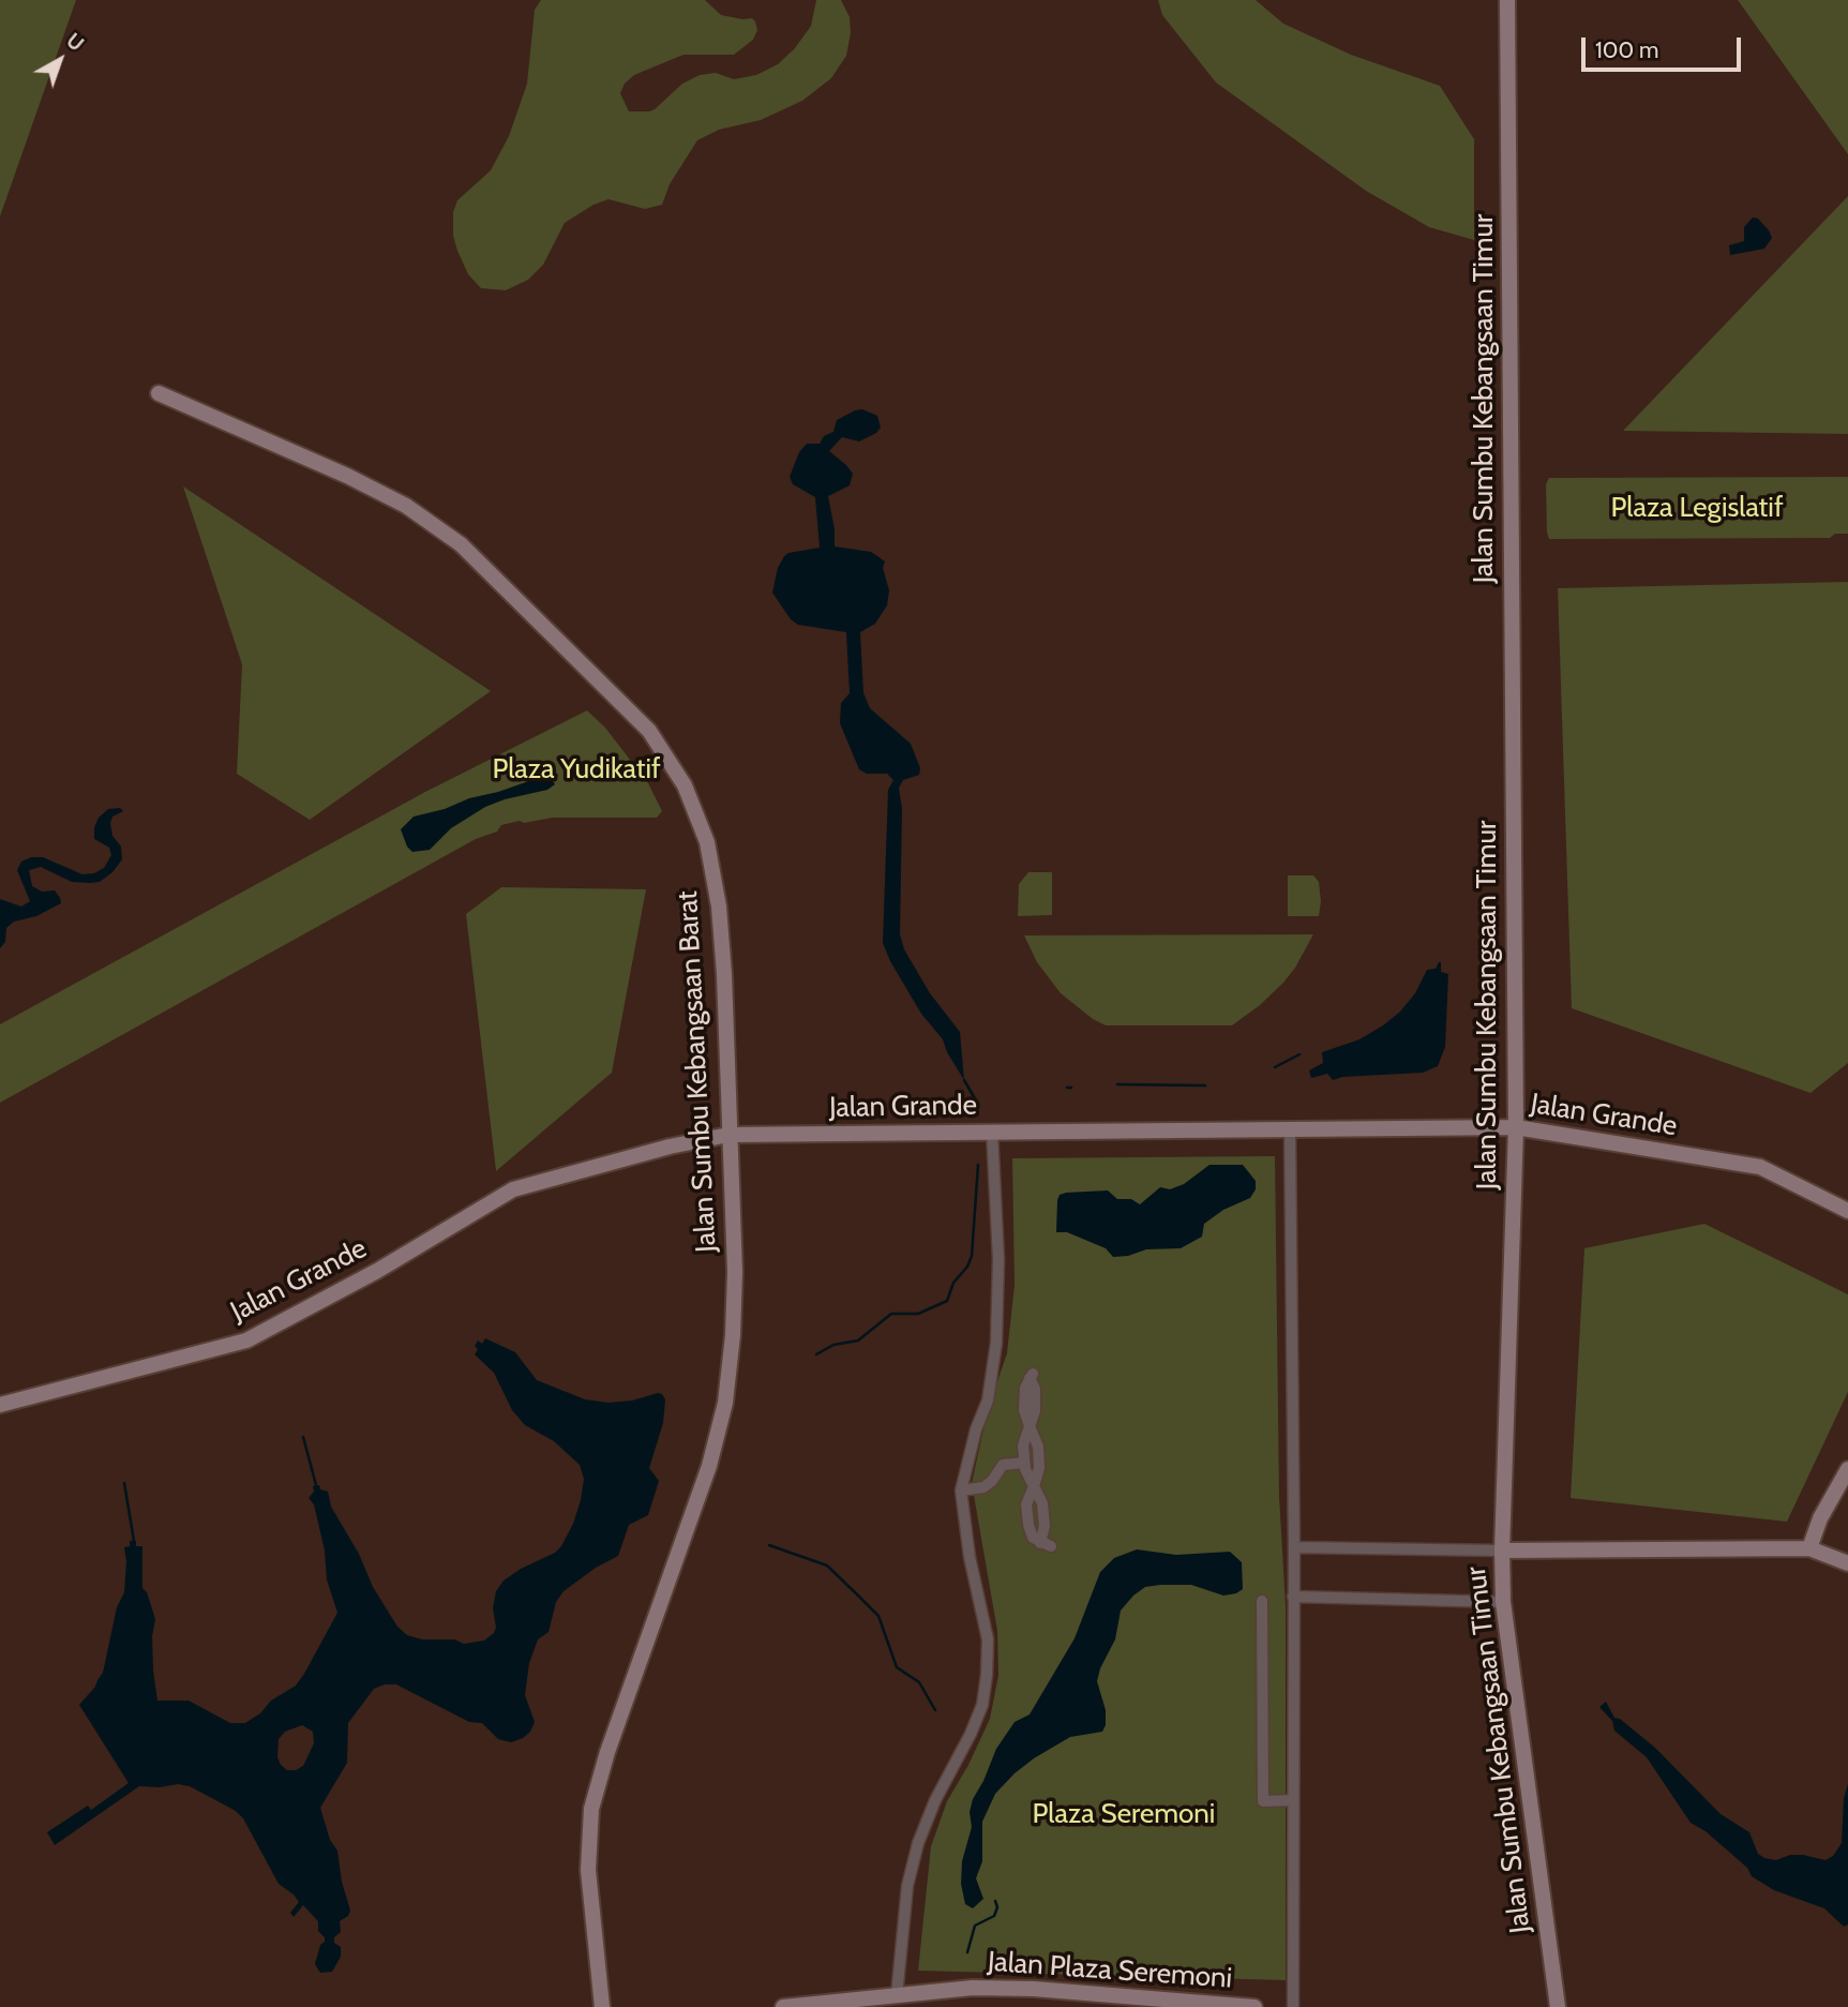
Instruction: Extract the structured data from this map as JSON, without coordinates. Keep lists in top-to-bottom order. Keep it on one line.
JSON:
{"streets":{"street":["Jalan Sumbu Kebangsaan Timur","Jalan Sumbu Kebangsaan Barat","Jalan Grande","Jalan Plaza Seremoni"]},"crossings":[["Jalan Sumbu Kebangsaan Timur","Jalan Grande"],["Jalan Sumbu Kebangsaan Barat","Jalan Grande"]],"parks":["Plaza Legislatif","Plaza Yudikatif","Plaza Seremoni"],"scale_bar":"100 m","north":"top right"}
